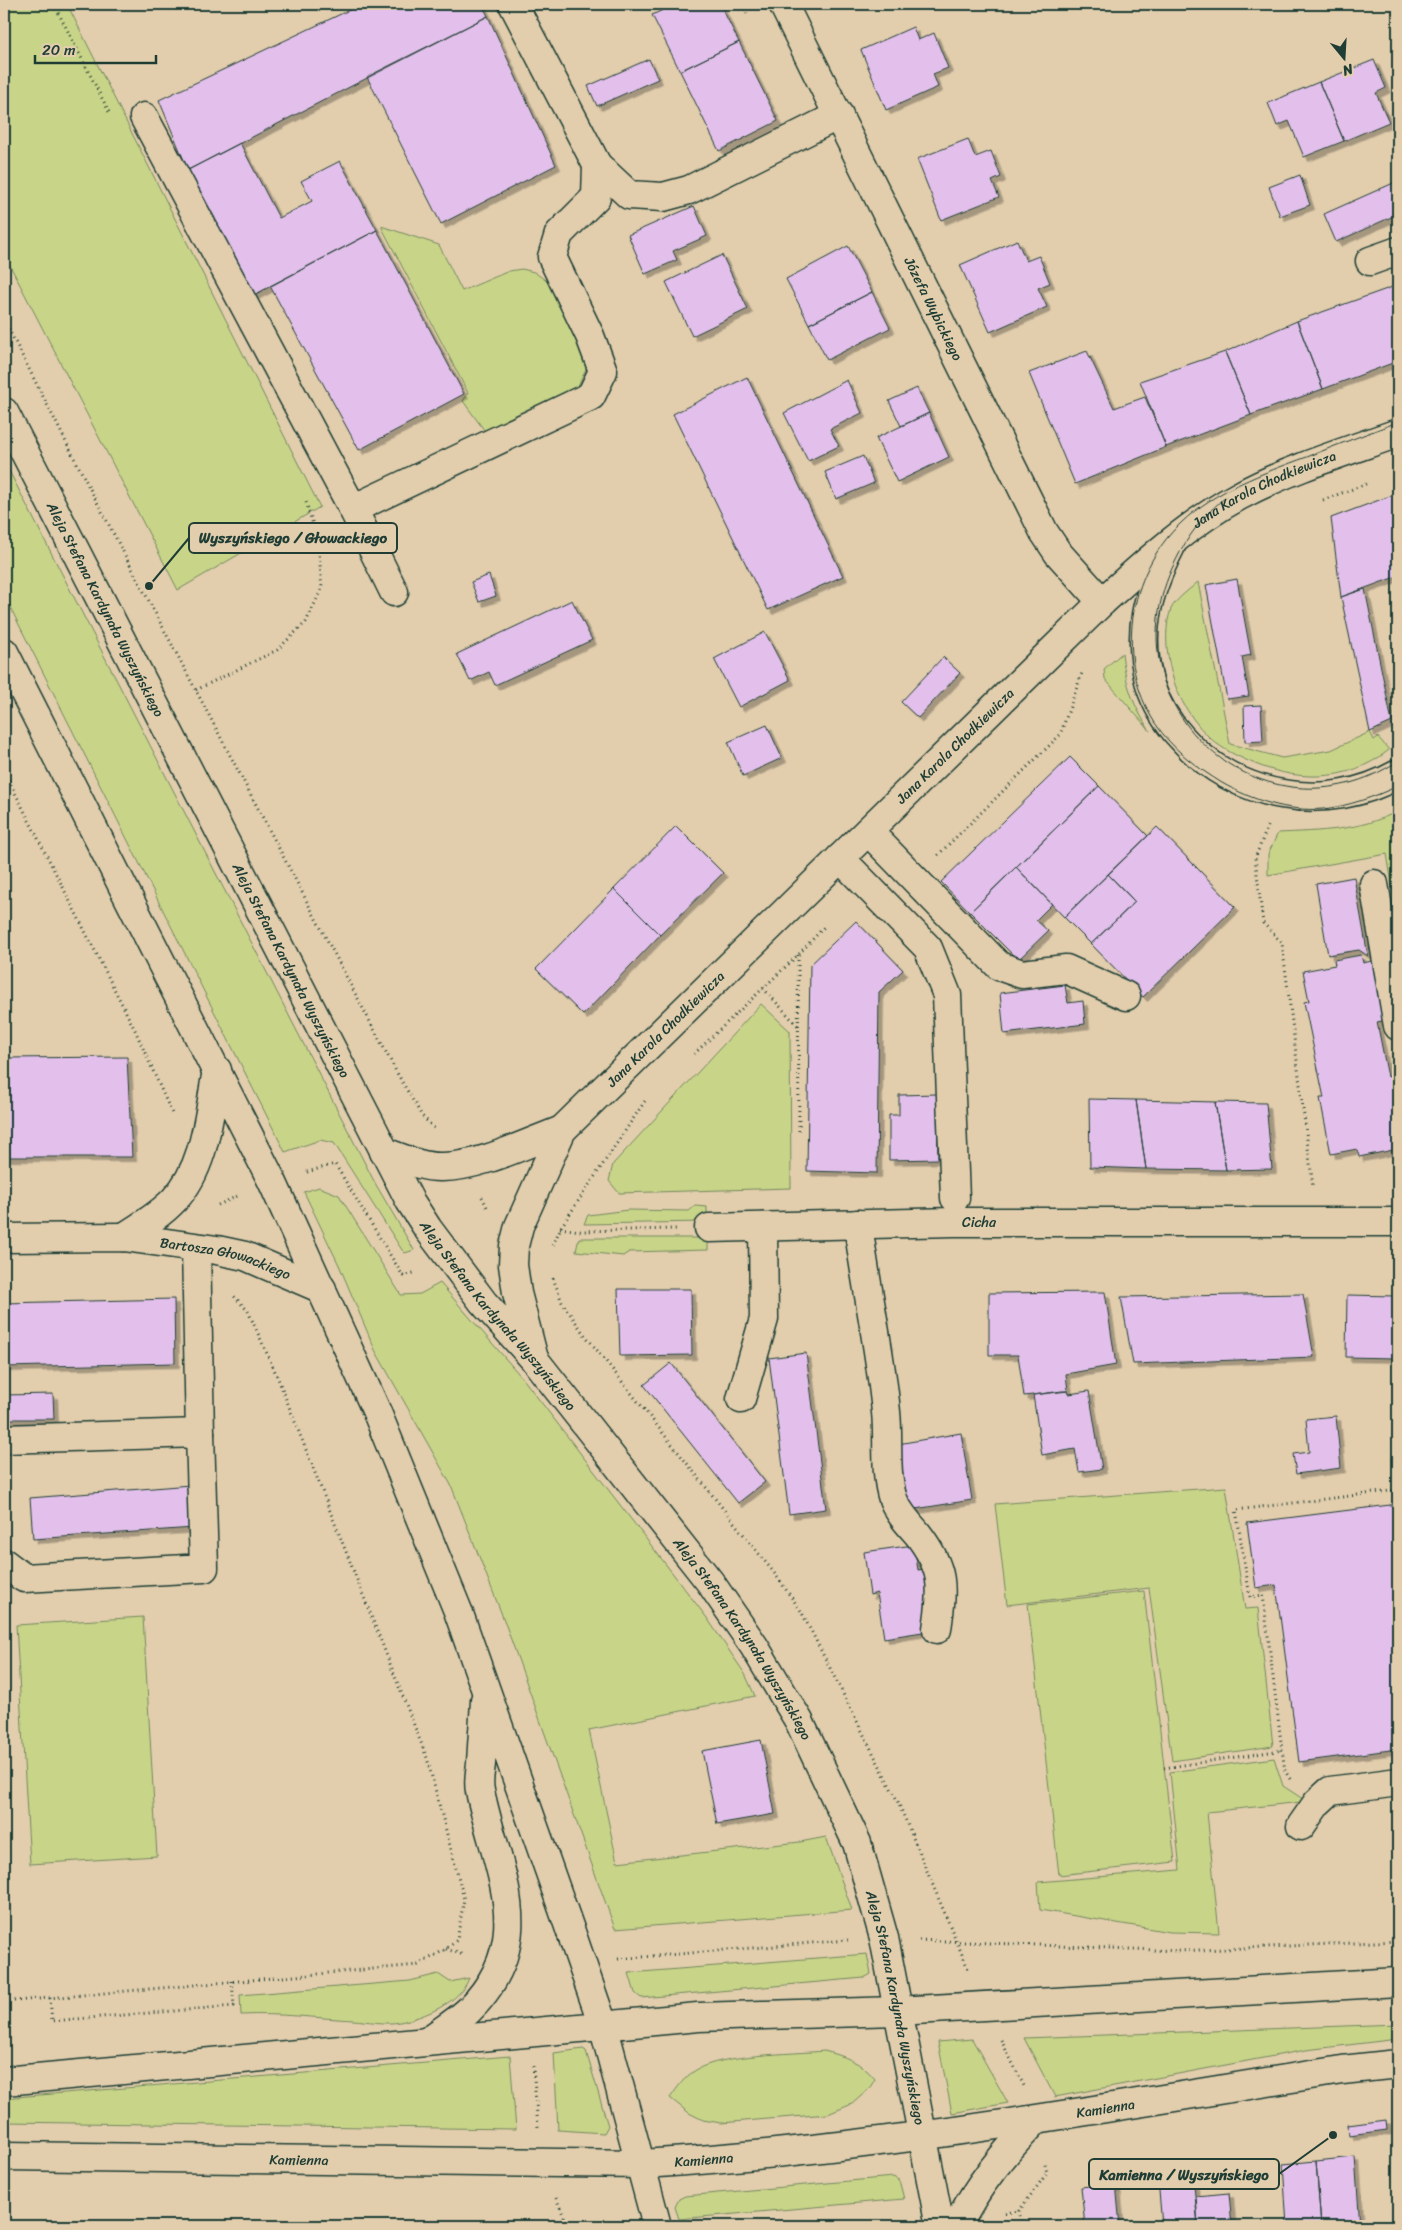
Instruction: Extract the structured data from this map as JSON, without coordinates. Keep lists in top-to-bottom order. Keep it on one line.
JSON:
{"streets":{"main road":["Józefa Wybickiego","Jana Karola Chodkiewicza","Aleja Stefana Kardynała Wyszyńskiego","Cicha","Bartosza Głowackiego","Kamienna"]},"crossings":[["Józefa Wybickiego","Jana Karola Chodkiewicza"],["Jana Karola Chodkiewicza","Aleja Stefana Kardynała Wyszyńskiego"],["Aleja Stefana Kardynała Wyszyńskiego","Kamienna"]],"places":["Wyszyńskiego / Głowackiego","Kamienna / Wyszyńskiego"],"scale_bar":"20 m","north":"bottom"}
